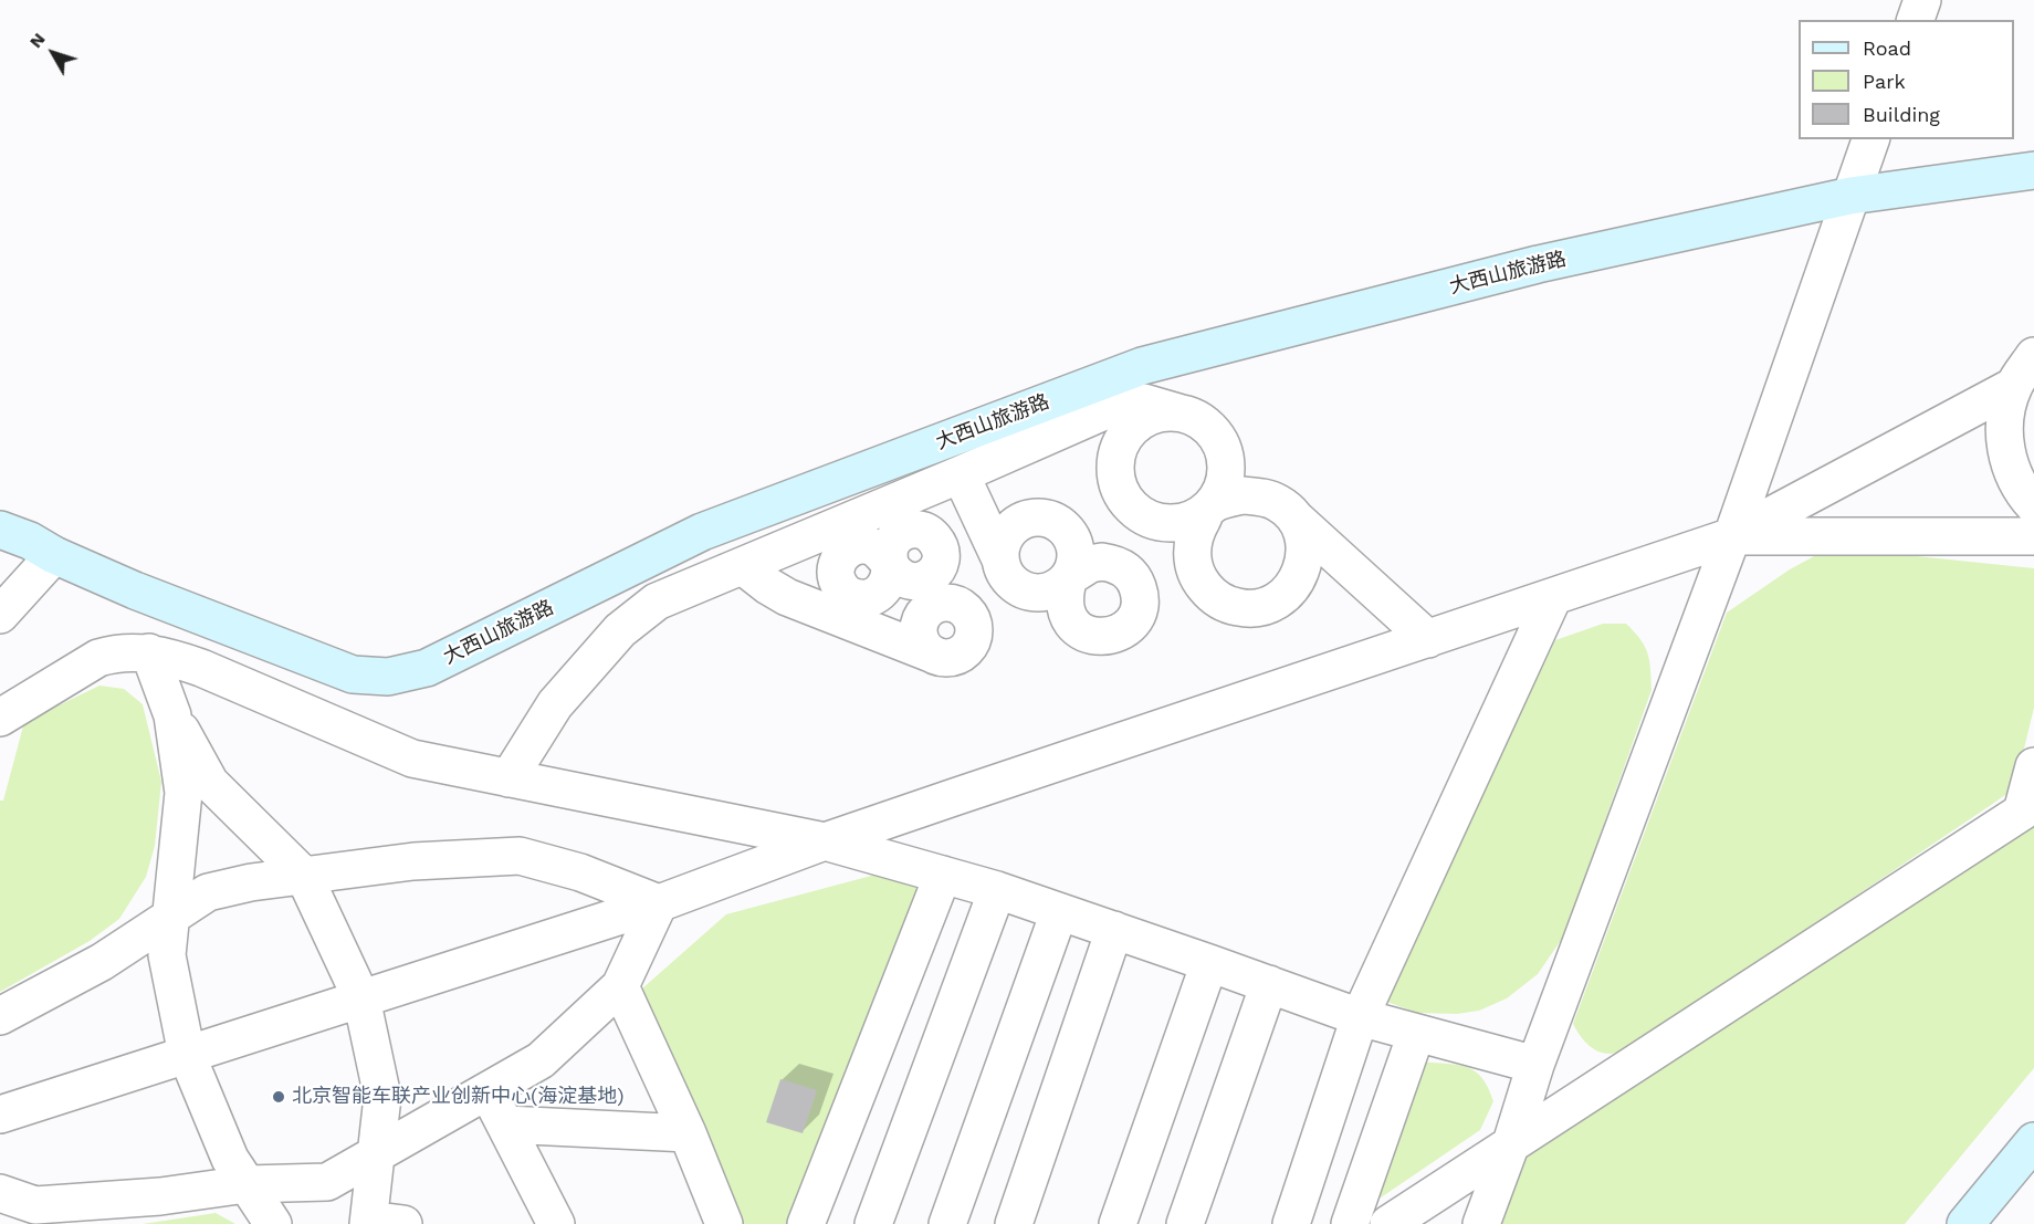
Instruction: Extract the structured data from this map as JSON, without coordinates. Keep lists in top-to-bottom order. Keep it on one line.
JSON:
{"streets":{"street":["大西山旅游路"]},"places":["北京智能车联产业创新中心(海淀基地)"],"legend":["Road","Park","Building"],"north":"top left"}
